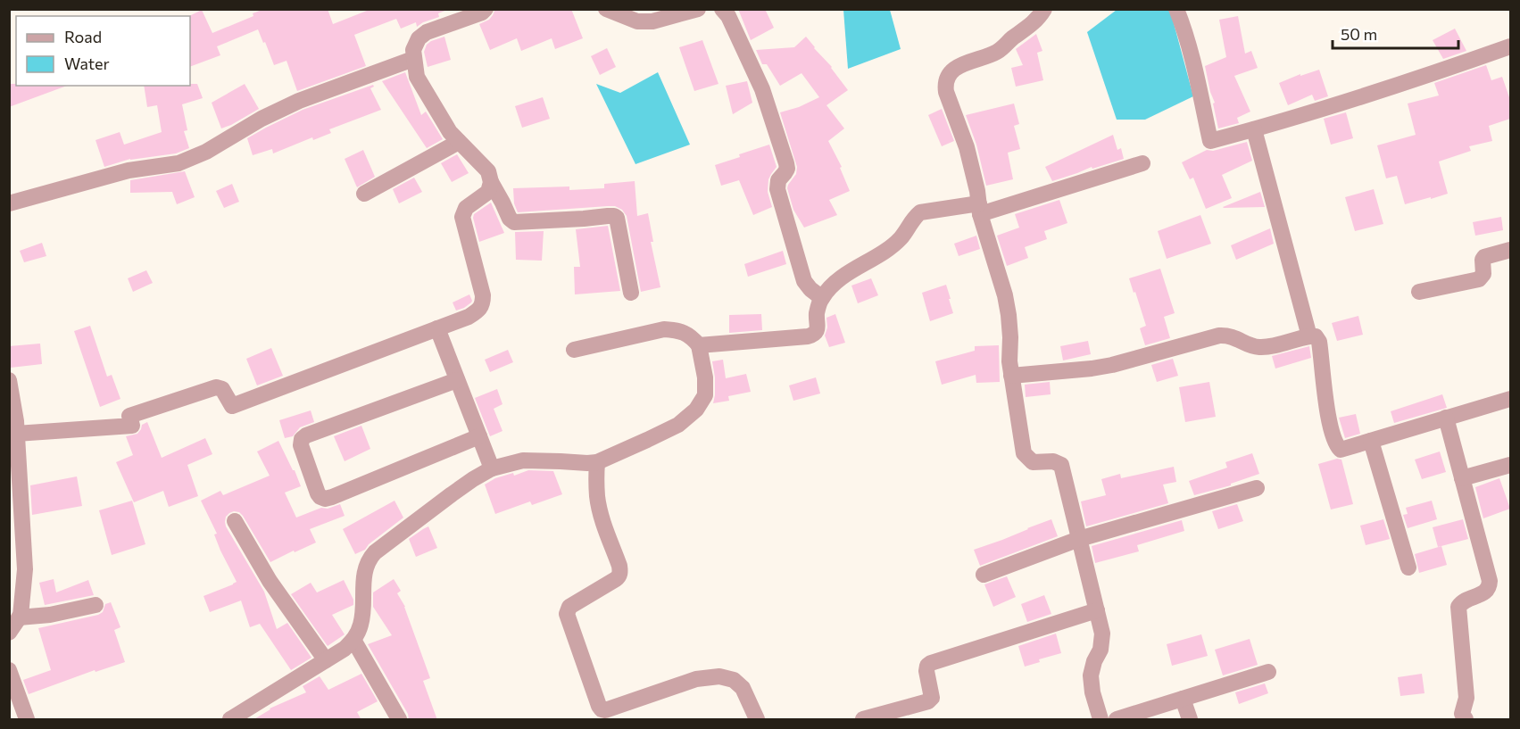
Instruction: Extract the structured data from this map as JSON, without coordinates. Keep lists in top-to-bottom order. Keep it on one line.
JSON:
{"legend":["Road","Water"],"scale_bar":"50 m"}
